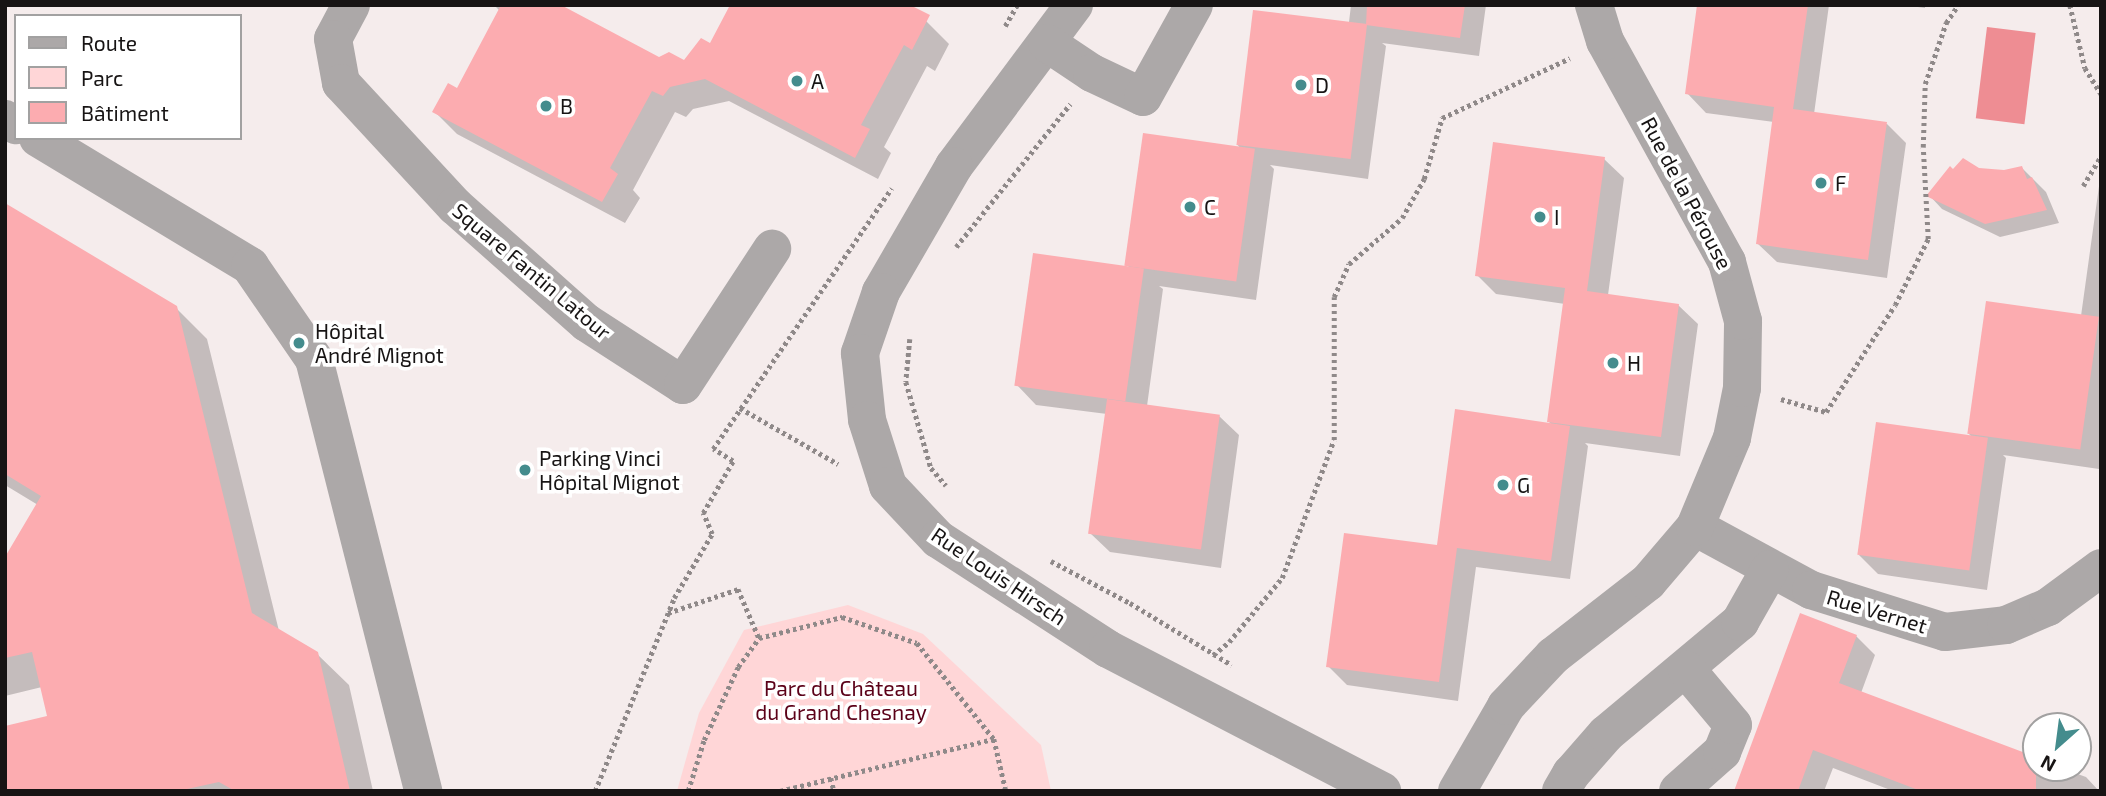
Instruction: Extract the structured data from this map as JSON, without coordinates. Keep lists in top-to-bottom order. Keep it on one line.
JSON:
{"streets":{"street":["Rue de la Pérouse","Square Fantin Latour","Rue Louis Hirsch","Rue Vernet"]},"crossings":[["Rue de la Pérouse","Rue Vernet"]],"parks":["Parc du Château du Grand Chesnay"],"places":["A","D","B","F","C","I","Hôpital André Mignot","H","Parking Vinci Hôpital Mignot","G"],"legend":["Route","Parc","Bâtiment"],"north":"bottom left"}
